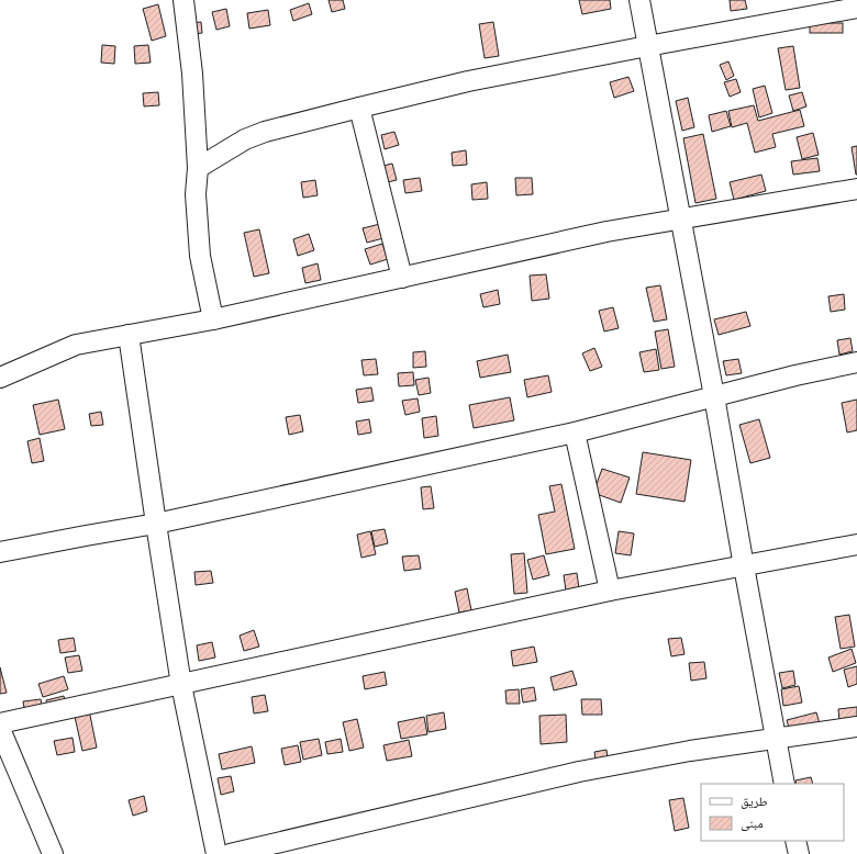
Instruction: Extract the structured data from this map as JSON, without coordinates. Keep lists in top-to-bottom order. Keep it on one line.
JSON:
{"legend":["طريق","مبنى"]}
